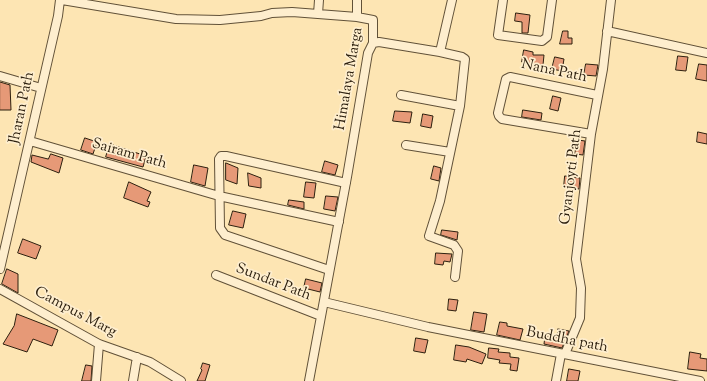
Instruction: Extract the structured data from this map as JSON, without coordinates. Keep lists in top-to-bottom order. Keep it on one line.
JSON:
{"streets":{"street":["Nana Path","Himalaya Marga","Jharan Path","Sairam Path","Gyanjoyti Path","Sundar Path","Campus Marg","Buddha path"]},"crossings":[["Nana Path","Gyanjoyti Path"],["Himalaya Marga","Jharan Path"],["Himalaya Marga","Sairam Path"],["Himalaya Marga","Sundar Path"],["Himalaya Marga","Buddha path"],["Jharan Path","Sairam Path"],["Gyanjoyti Path","Buddha path"]]}
